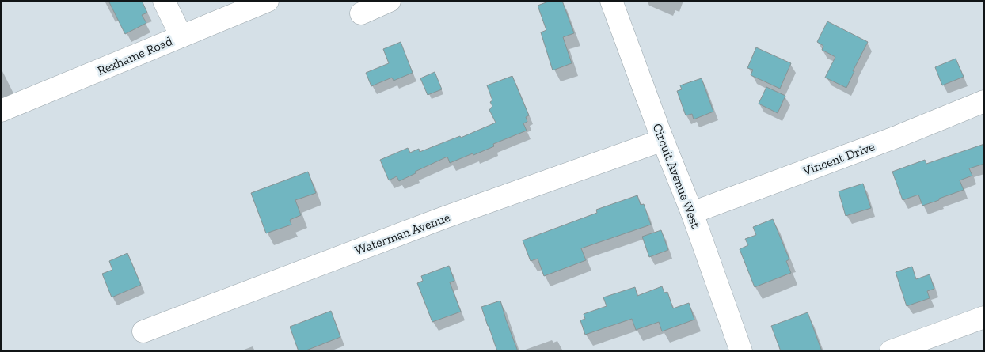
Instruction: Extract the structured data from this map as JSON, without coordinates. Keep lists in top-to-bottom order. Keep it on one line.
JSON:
{"streets":{"street":["Rexhame Road","Vincent Drive","Circuit Avenue West","Waterman Avenue"]},"crossings":[["Vincent Drive","Circuit Avenue West"],["Circuit Avenue West","Waterman Avenue"]]}
